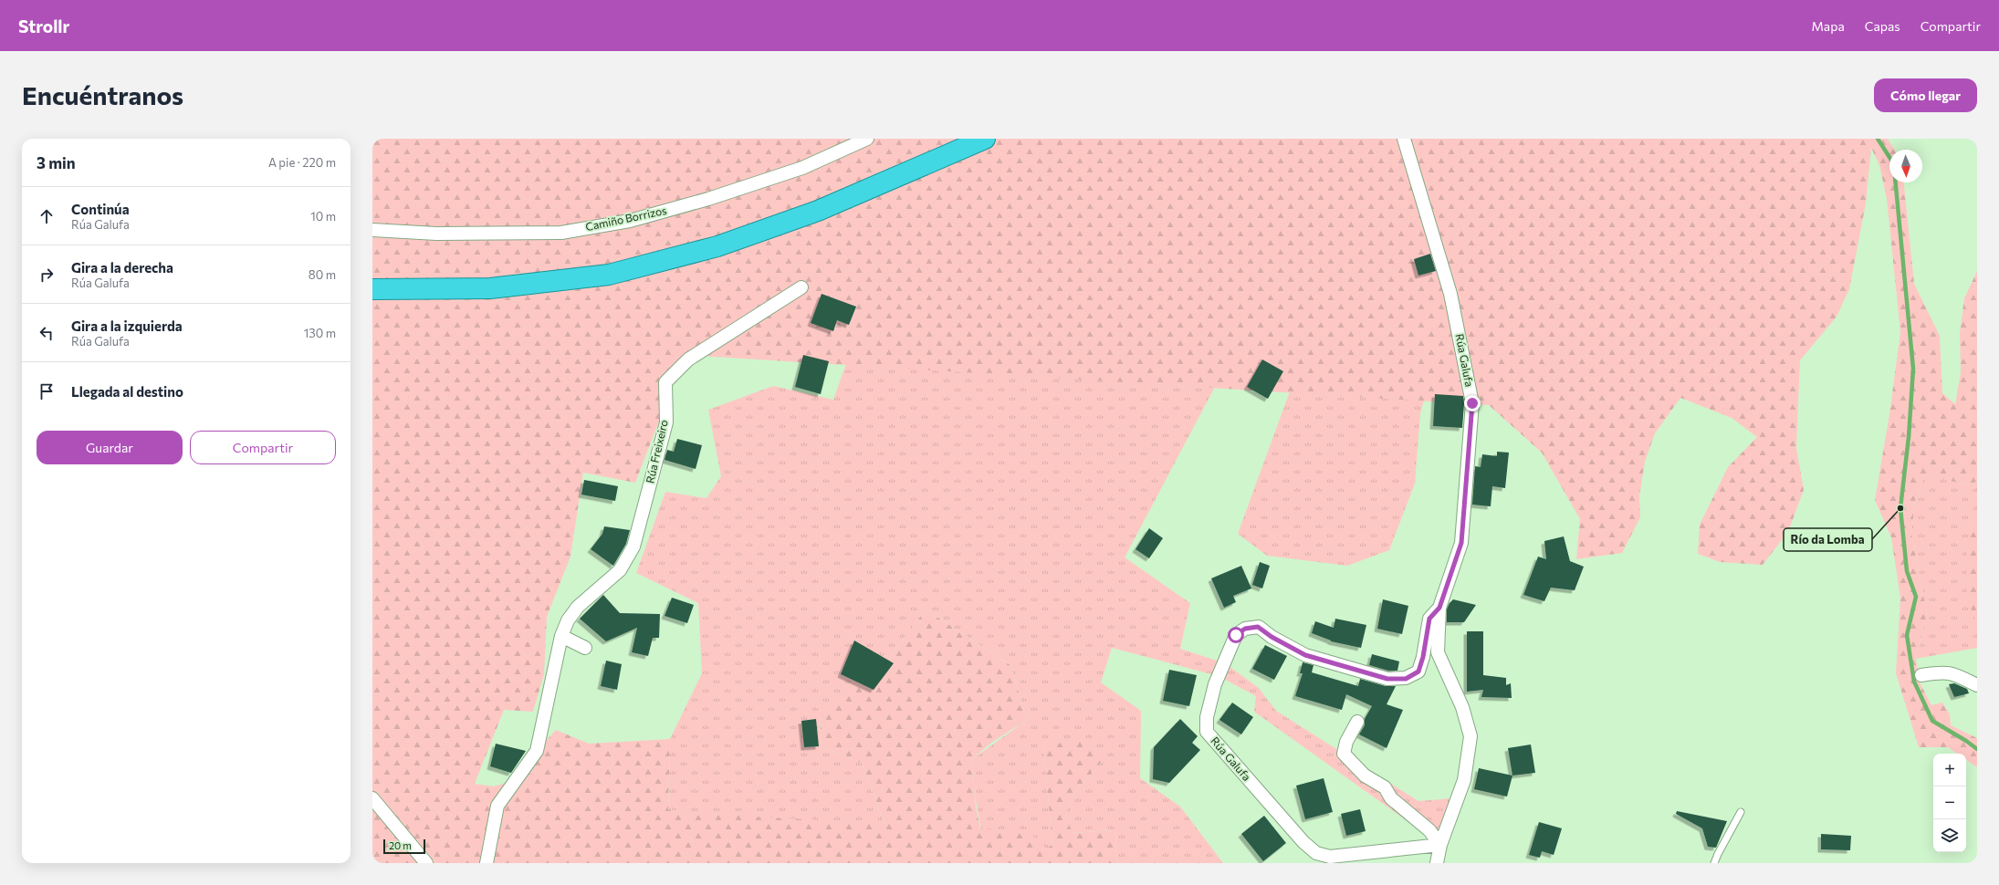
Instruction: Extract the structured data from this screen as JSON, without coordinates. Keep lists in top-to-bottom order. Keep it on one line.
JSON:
{"streets":{"street":["Camiño Borrizos","Rúa Galufa","Rúa Freixeiro"]},"places":["Río da Lomba"],"scale_bar":"20 m","north":"bottom","page":{"header":"Strollr","nav":["Mapa","Capas","Compartir"],"buttons":["Cómo llegar",["Guardar","Compartir"]],"title":"Encuéntranos","heading":["3 min","A pie · 220 m"],"list":[["Continúa","Rúa Galufa","10 m"],["Gira a la derecha","Rúa Galufa","80 m"],["Gira a la izquierda","Rúa Galufa","130 m"],"Llegada al destino"],"map_buttons":["+","−"],"scale":"20 m"}}
